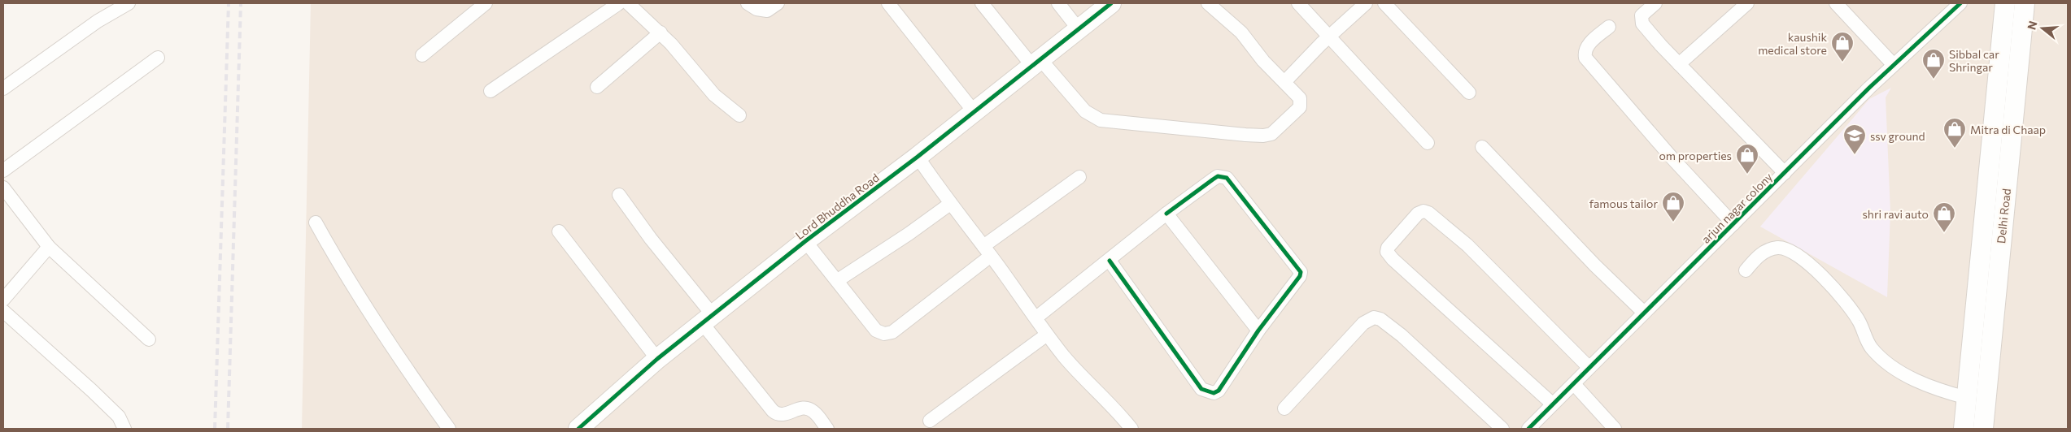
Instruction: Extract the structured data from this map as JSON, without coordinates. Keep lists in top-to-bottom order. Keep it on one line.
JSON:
{"streets":{"main road":["Lord Bhuddha Road","Delhi Road"],"street":["arjun nagar colony"]},"places":{"shop":["kaushik medical store","Sibbal car Shringar","Mitra di Chaap","om properties","famous tailor","shri ravi auto"],"school or university":["ssv ground"]},"north":"left"}
